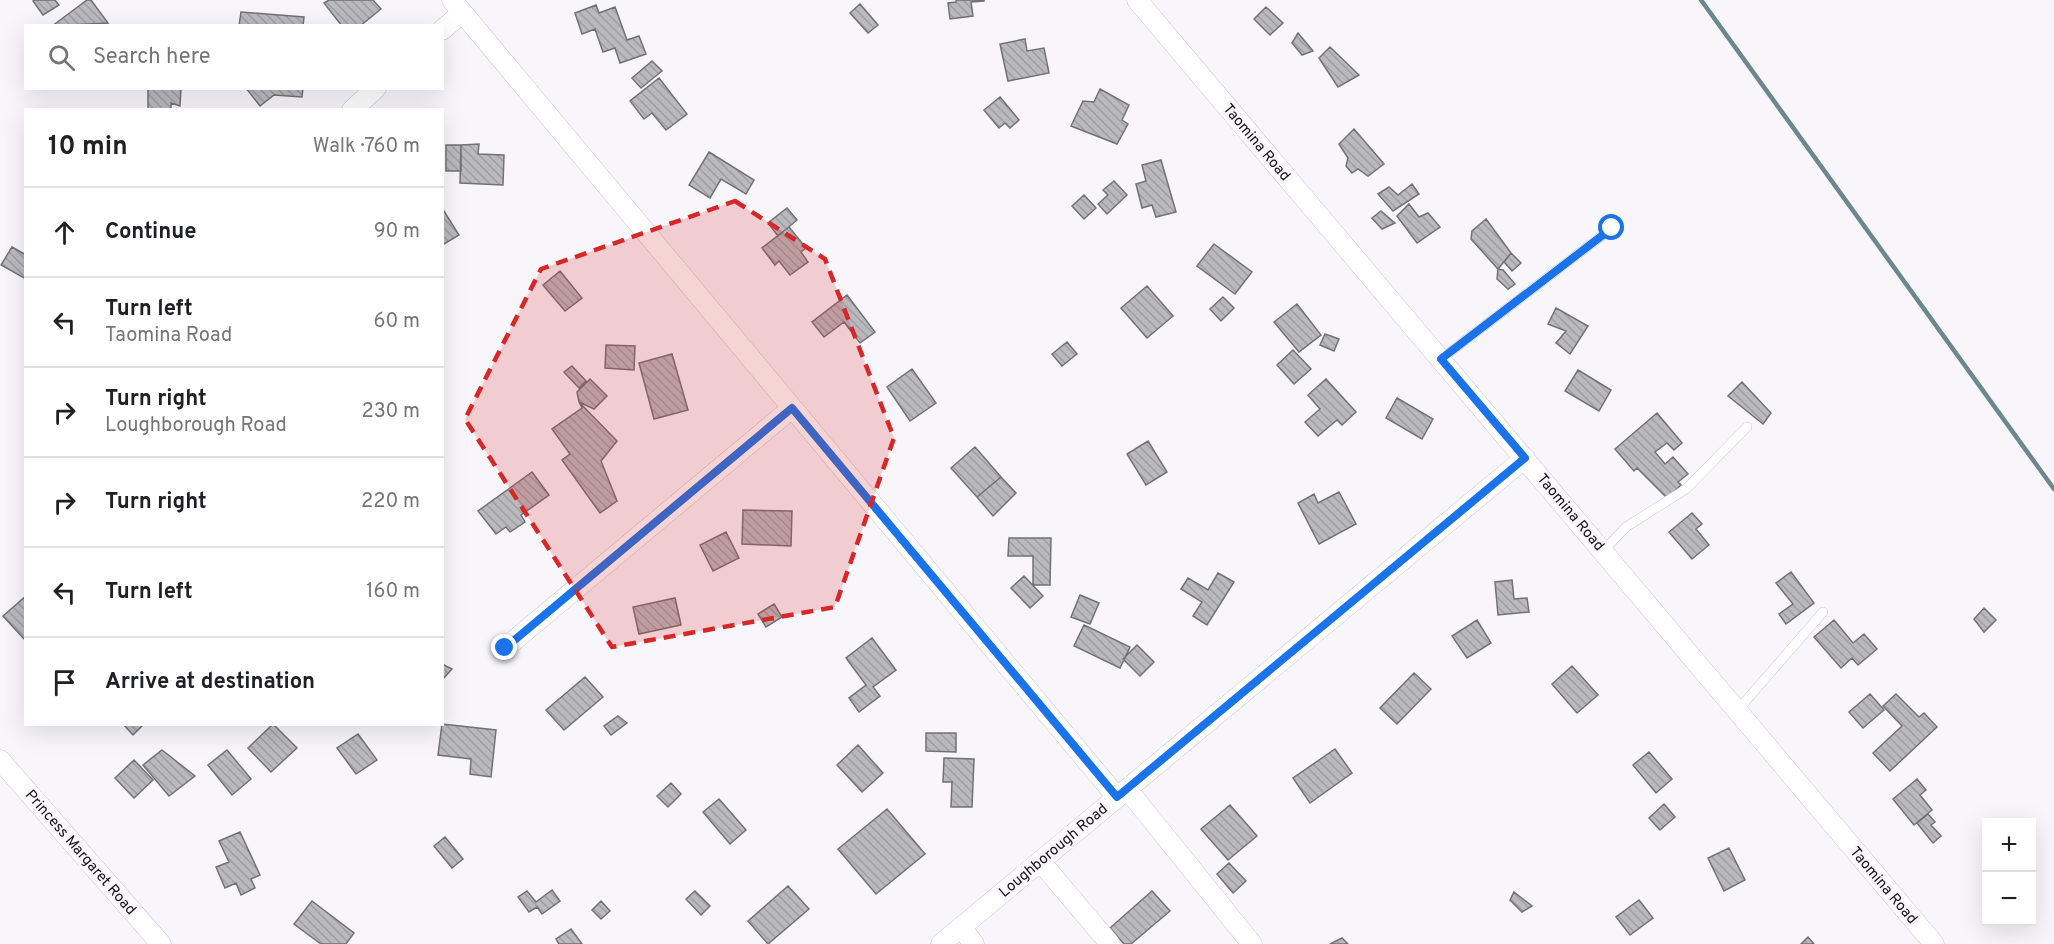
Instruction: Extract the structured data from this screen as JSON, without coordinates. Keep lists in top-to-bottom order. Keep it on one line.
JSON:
{"streets":{"street":["Taomina Road","Loughborough Road","Princess Margaret Road"]},"crossings":[["Taomina Road","Loughborough Road"]],"page":{"search":"Search here","heading":["10 min","Walk · 760 m"],"list":[["Continue","90 m"],["Turn left","Taomina Road","60 m"],["Turn right","Loughborough Road","230 m"],["Turn right","220 m"],["Turn left","160 m"],"Arrive at destination"],"map_buttons":["+","−"]}}
